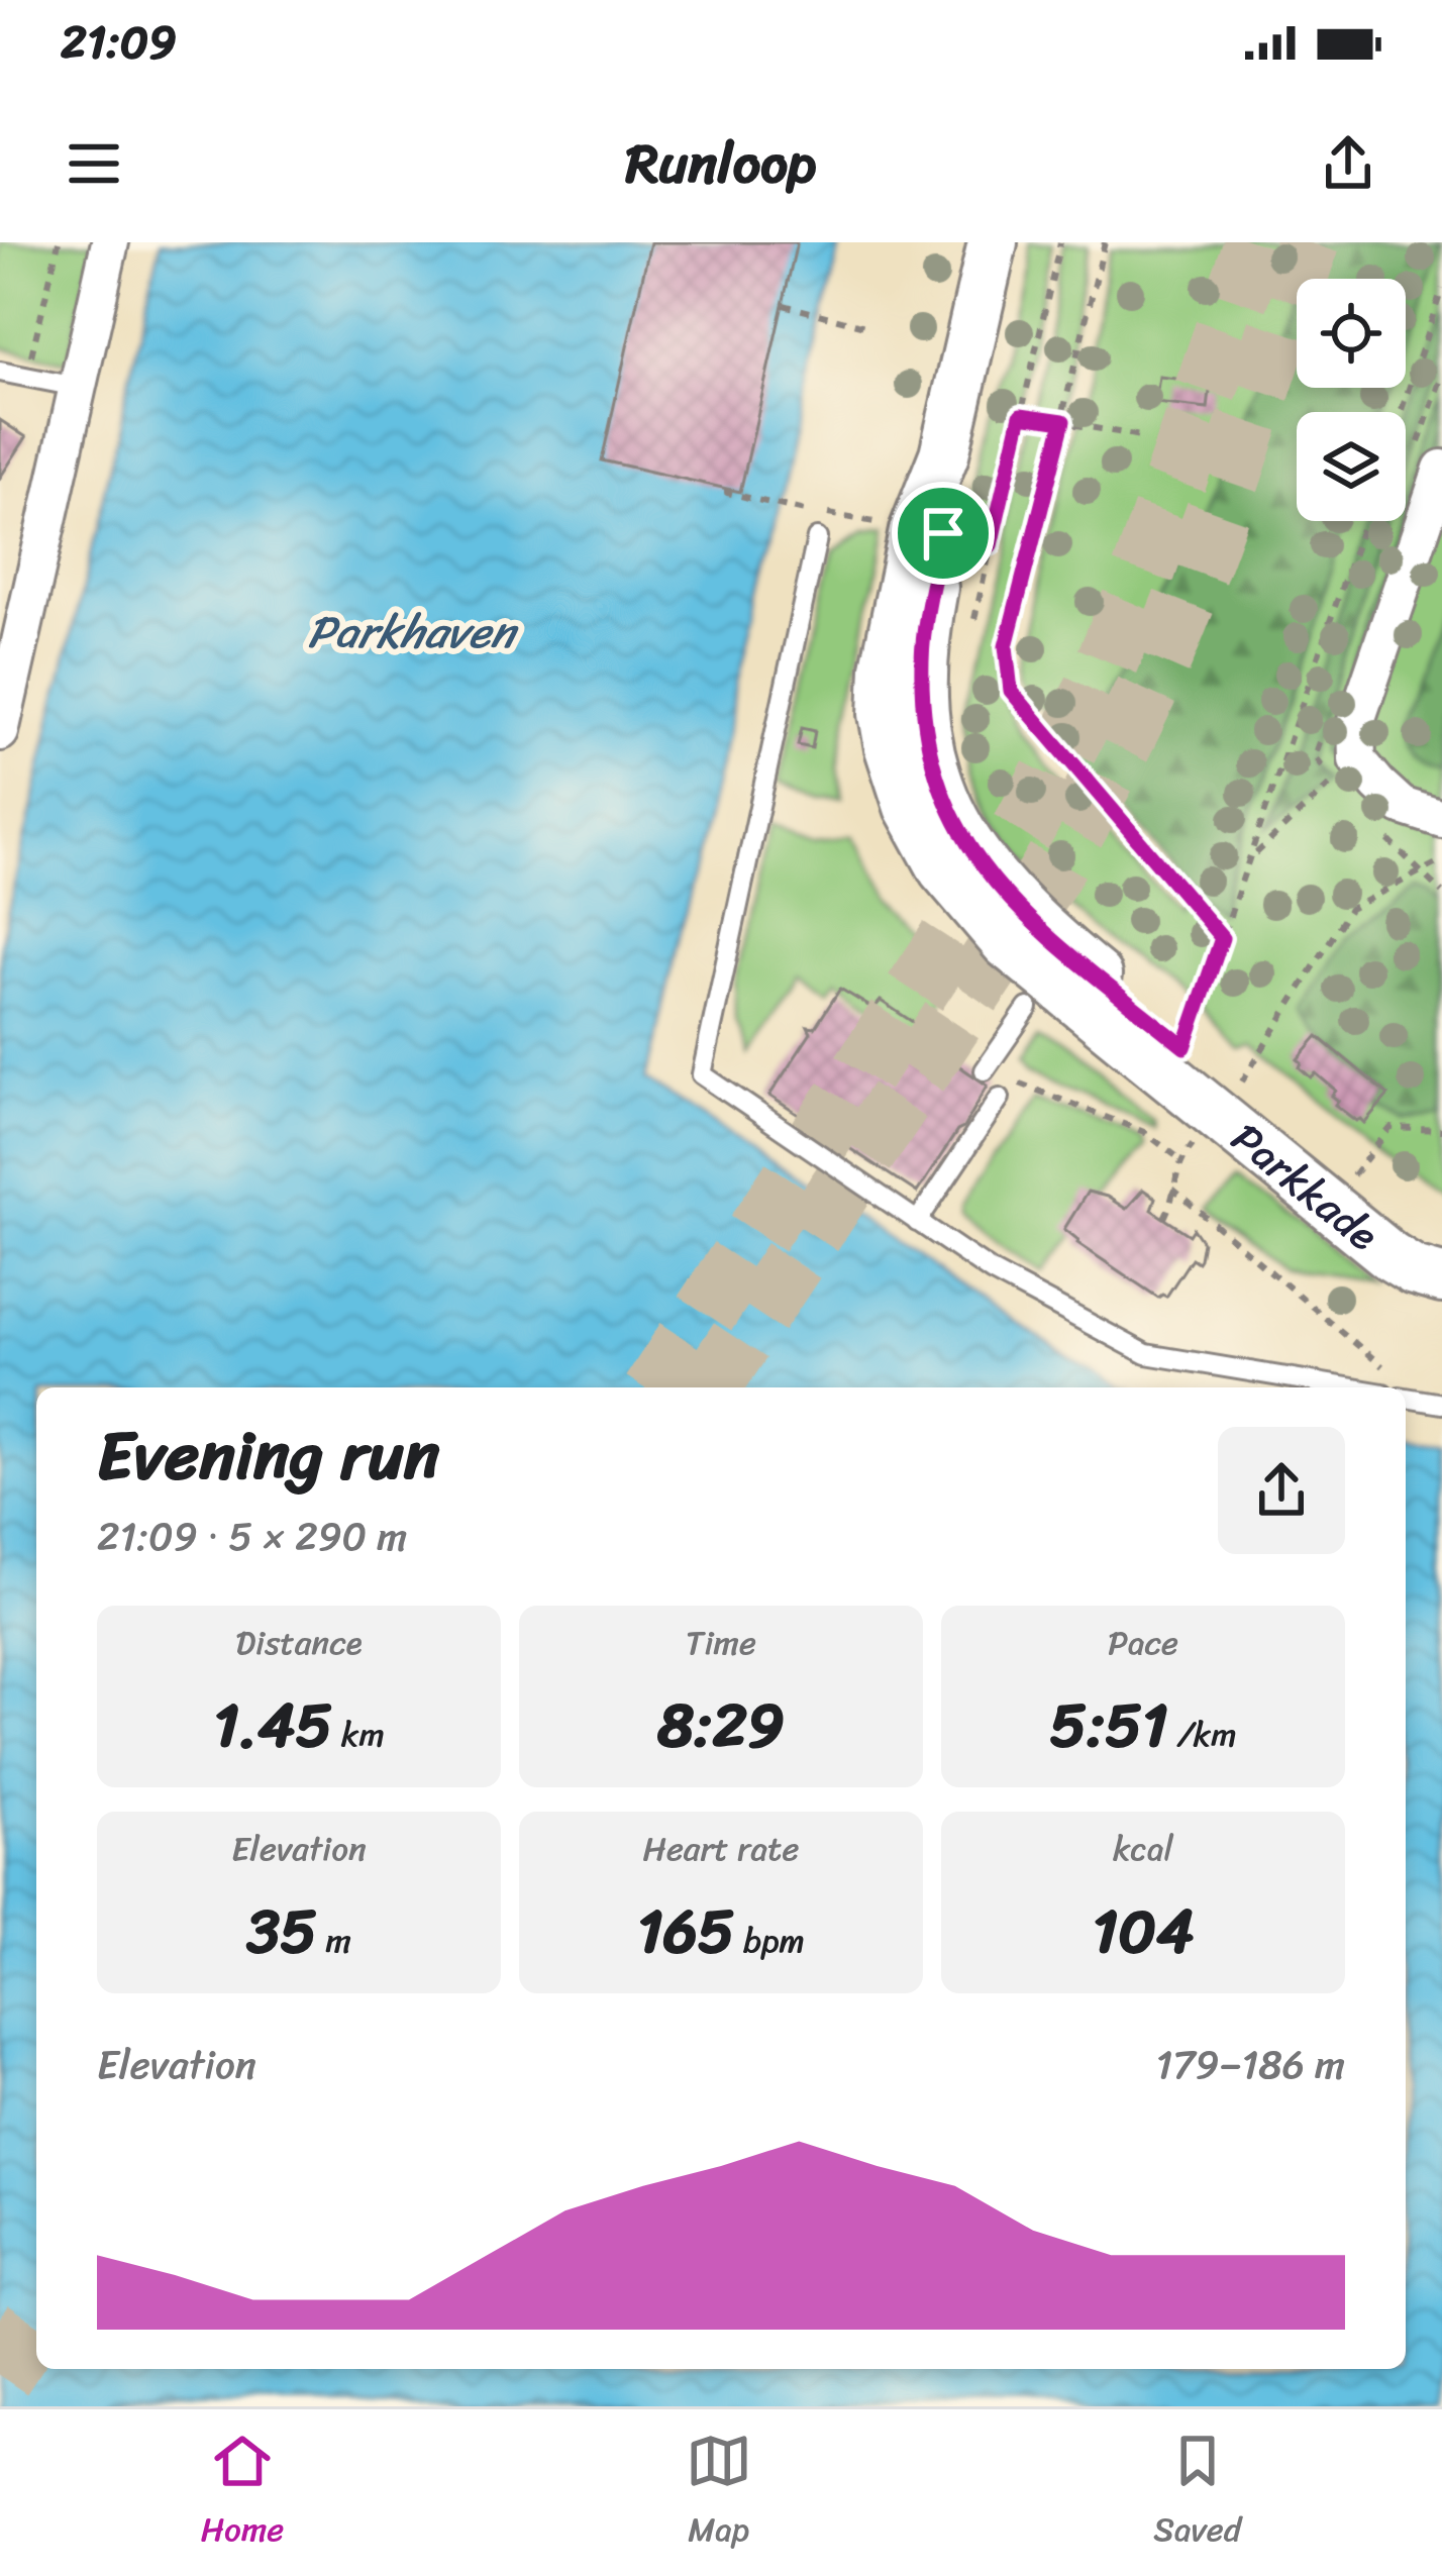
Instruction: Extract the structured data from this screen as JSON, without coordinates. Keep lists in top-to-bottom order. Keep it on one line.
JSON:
{"streets":{"street":["Parkkade"]},"water":["Parkhaven"],"page":{"status":"21:09","header":"Runloop","heading":["Evening run","21:09 · 5 × 290 m"],"stats":[["Distance","1.45 km"],["Time","8:29"],["Pace","5:51 /km"],["Elevation","35 m"],["Heart rate","165 bpm"],["kcal","104"]],"chart":["Elevation","179–186 m"],"tabs":["Home","Map","Saved"]}}
